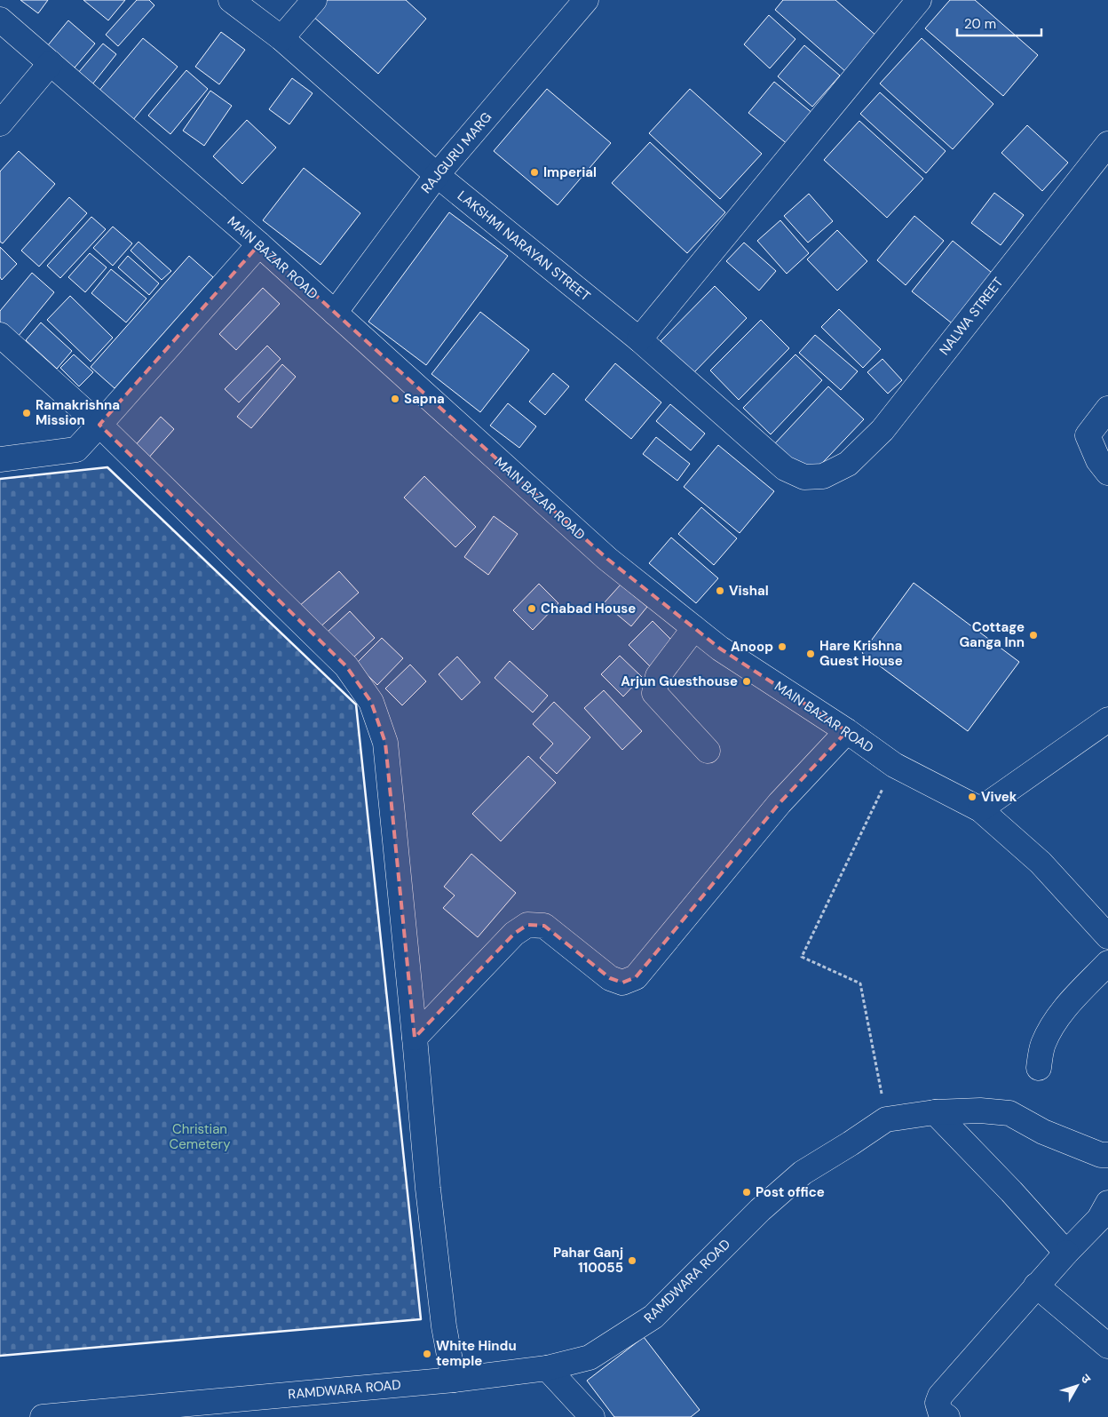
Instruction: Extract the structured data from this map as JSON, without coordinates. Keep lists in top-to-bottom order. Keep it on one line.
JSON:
{"streets":{"street":["RAJGURU MARG","LAKSHMI NARAYAN STREET","MAIN BAZAR ROAD","NALWA STREET","RAMDWARA ROAD"]},"crossings":[["RAJGURU MARG","LAKSHMI NARAYAN STREET"],["RAJGURU MARG","MAIN BAZAR ROAD"],["LAKSHMI NARAYAN STREET","NALWA STREET"]],"parks":["Christian Cemetery"],"places":["Imperial","Sapna","Ramakrishna Mission","Vishal","Chabad House","Cottage Ganga Inn","Anoop","Hare Krishna Guest House","Arjun Guesthouse","Vivek","Post office","Pahar Ganj 110055","White Hindu temple"],"scale_bar":"20 m","north":"top right"}
